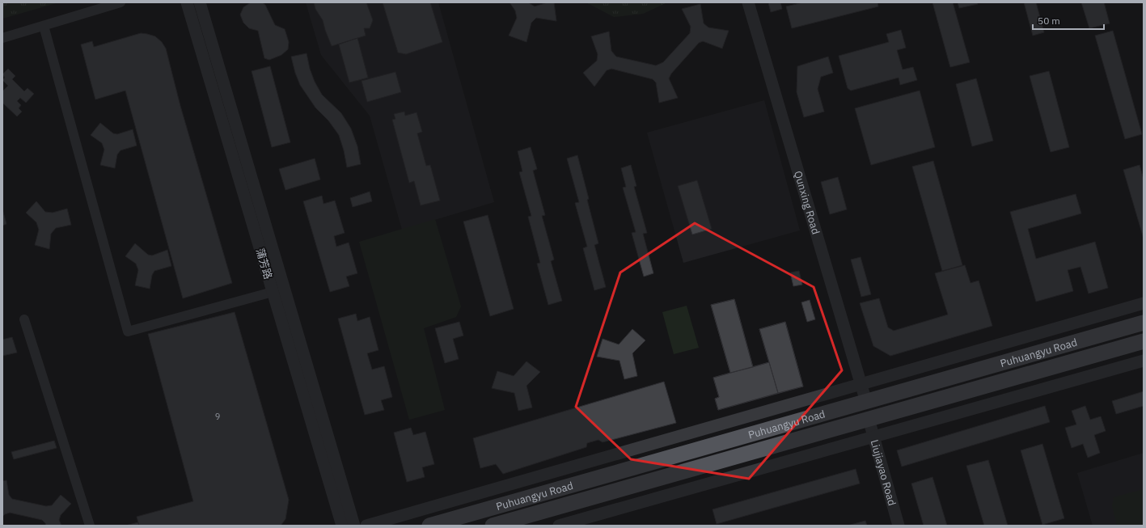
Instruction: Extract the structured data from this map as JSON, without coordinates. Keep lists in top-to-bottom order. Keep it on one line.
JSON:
{"streets":{"main road":["Puhuangyu Road"],"street":["Qunxing Road","蒲芳路","Liujiayao Road"]},"crossings":[["Qunxing Road","Puhuangyu Road"],["Puhuangyu Road","Liujiayao Road"]],"house_numbers":["9"],"scale_bar":"50 m"}
